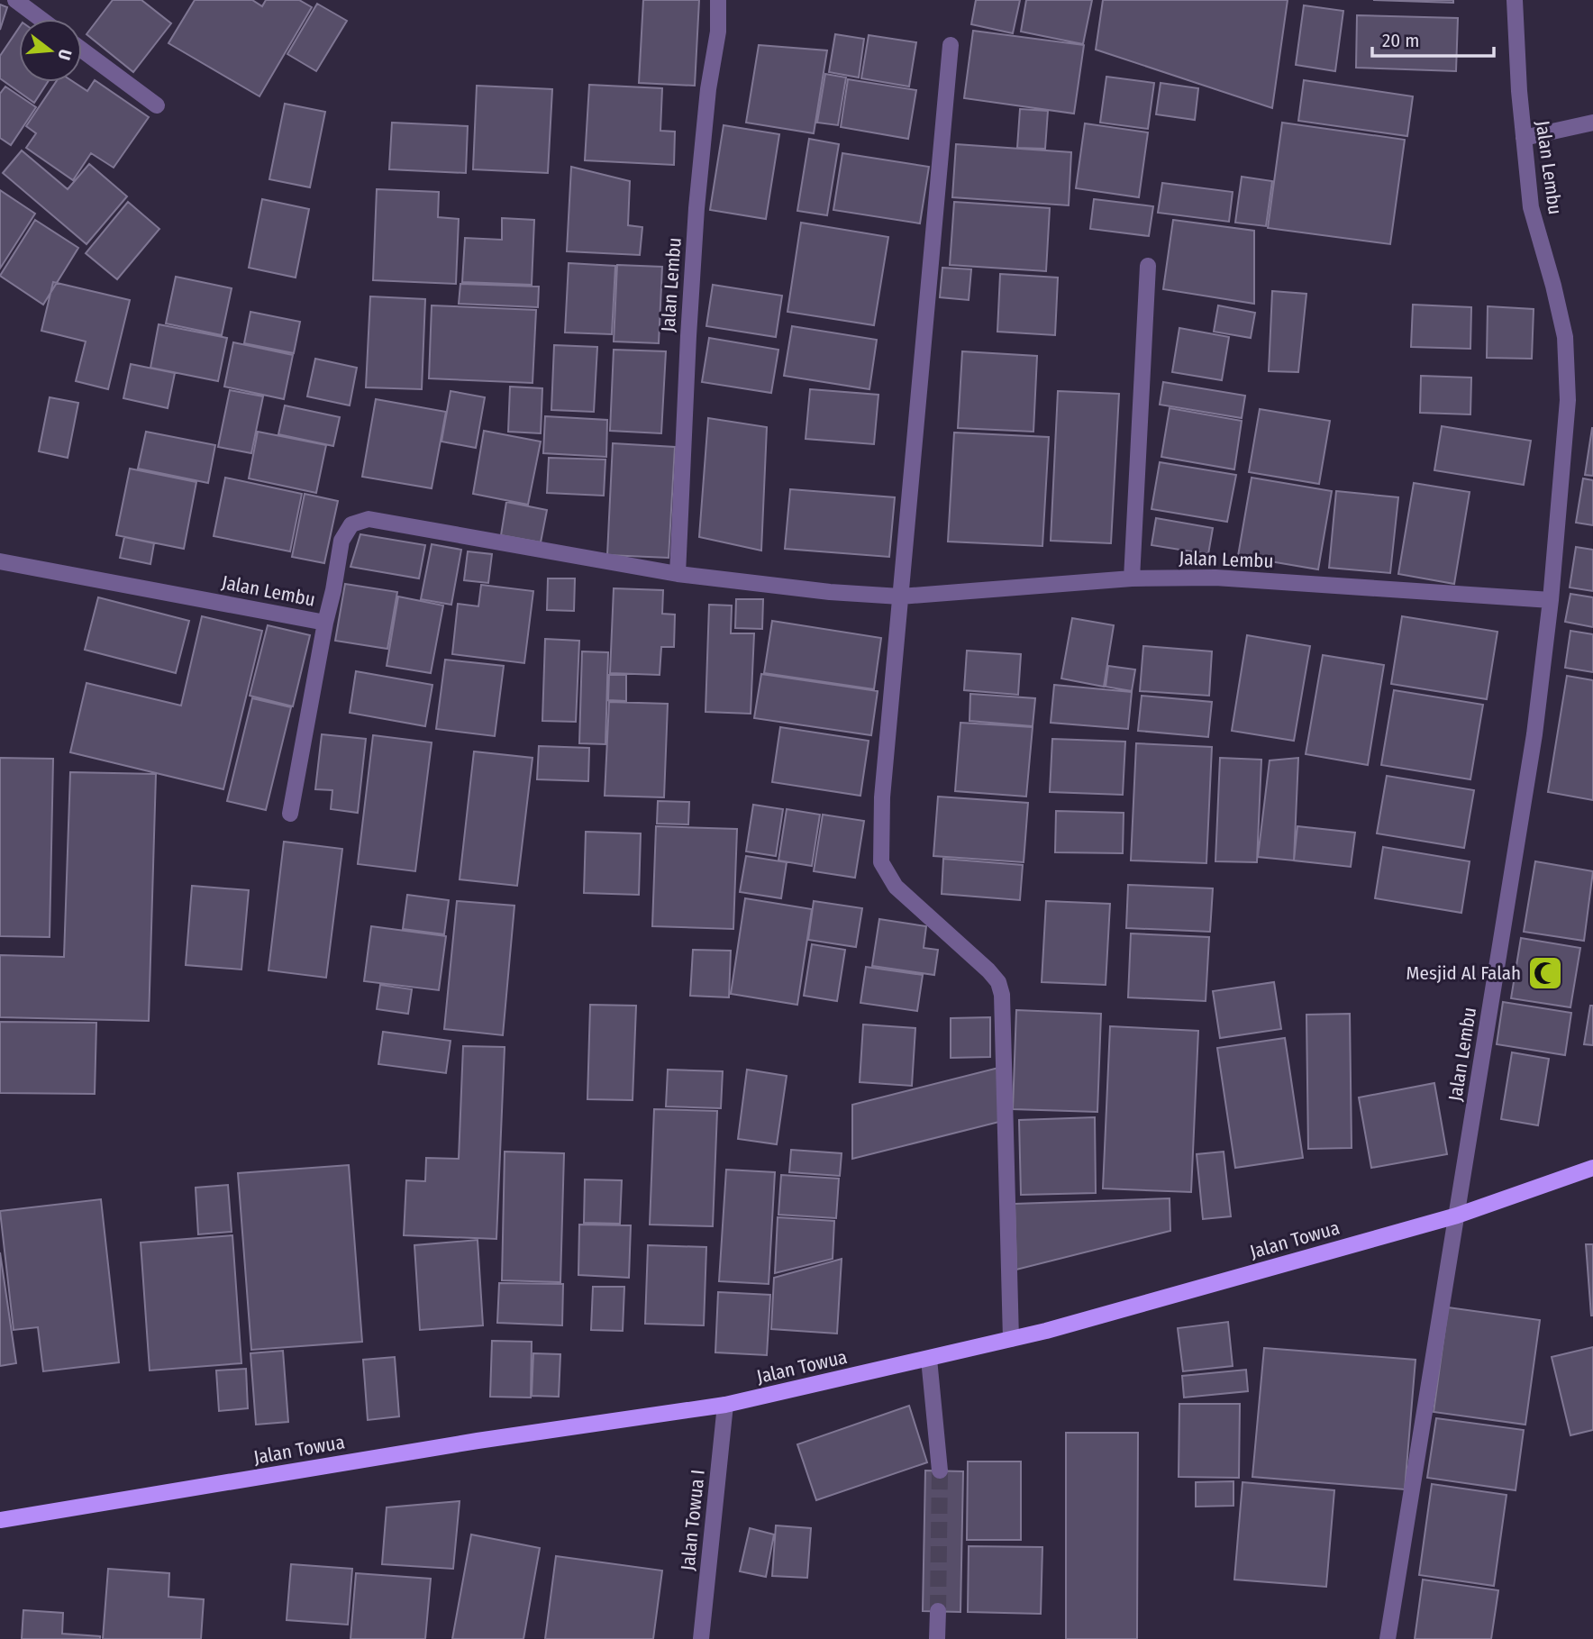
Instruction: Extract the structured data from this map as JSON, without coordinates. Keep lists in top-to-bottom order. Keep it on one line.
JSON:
{"streets":{"main road":["Jalan Towua"],"street":["Jalan Lembu","Jalan Towua I"]},"crossings":[["Jalan Lembu","Jalan Towua"],["Jalan Towua","Jalan Towua I"]],"places":{"mosque":["Mesjid Al Falah"]},"scale_bar":"20 m","north":"right"}
